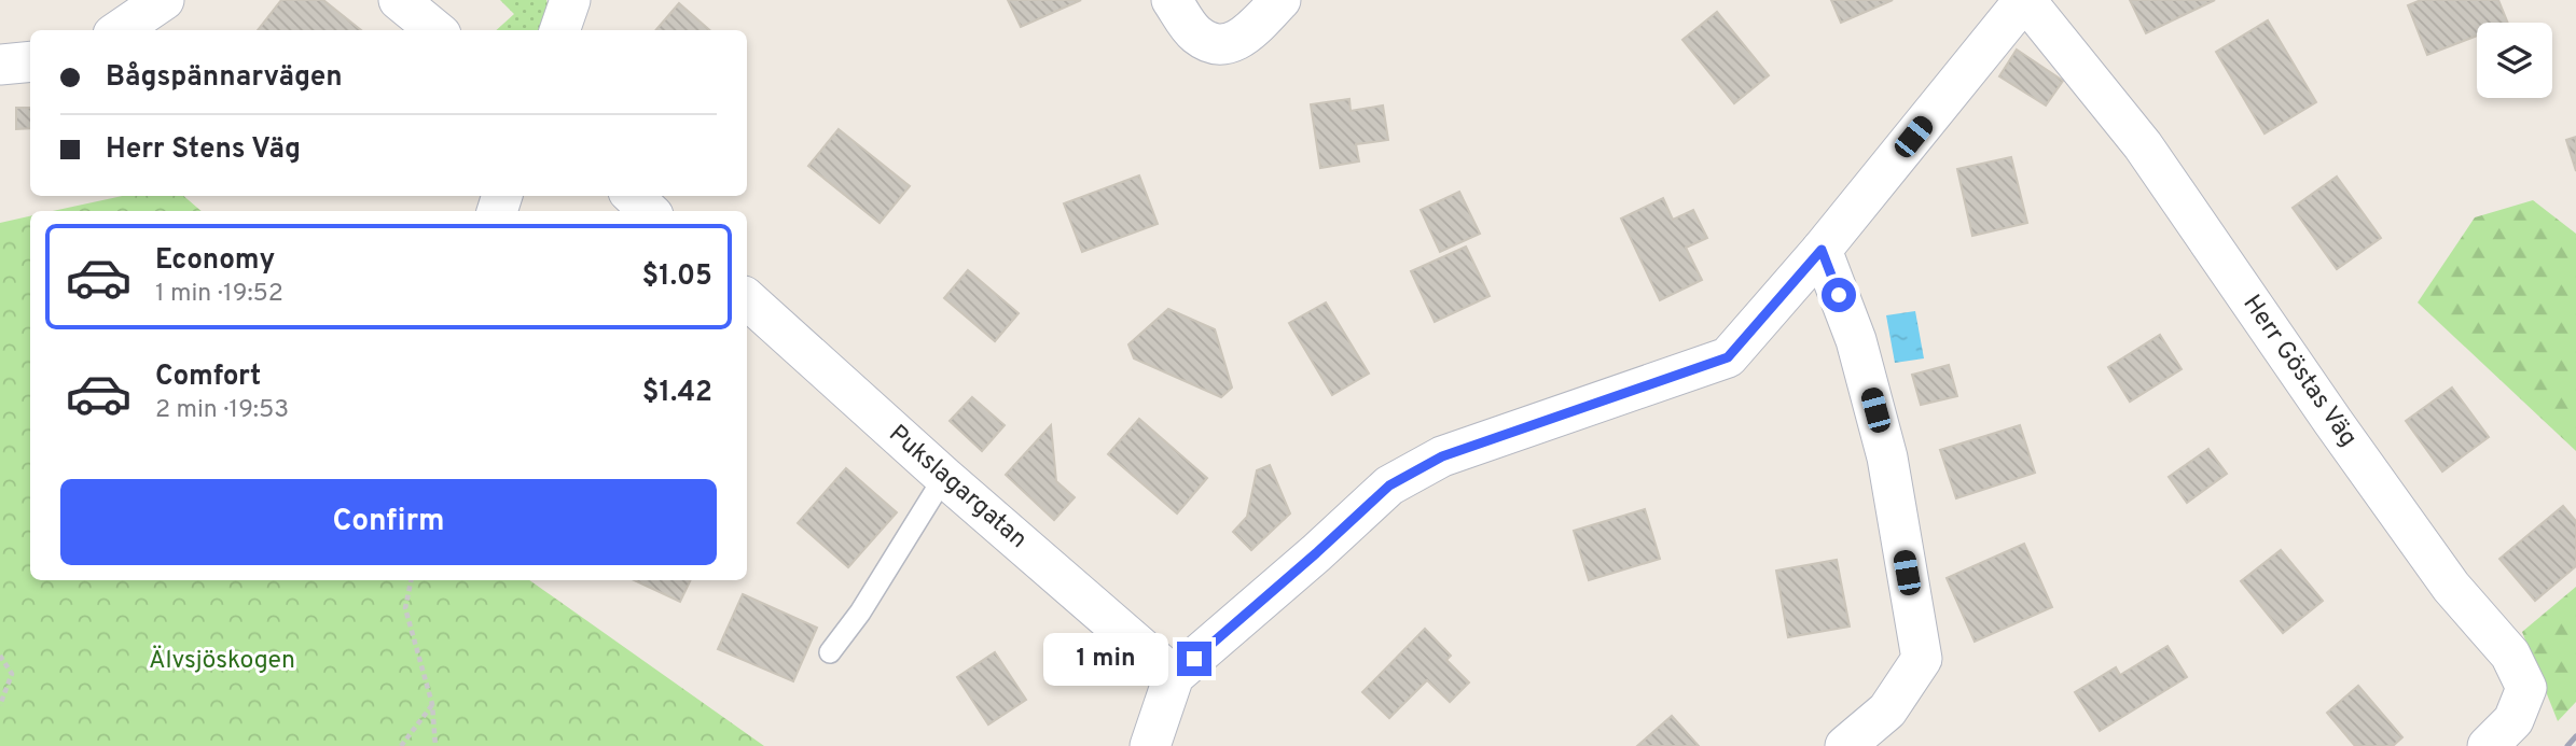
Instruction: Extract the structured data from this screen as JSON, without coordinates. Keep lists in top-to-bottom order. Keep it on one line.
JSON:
{"streets":{"street":["Herr Göstas Väg","Pukslagargatan"]},"parks":["Älvsjöskogen"],"page":{"banner":["Bågspännarvägen","Herr Stens Väg"],"list":[{"name":"Economy","note":"1 min · 19:52","value":"$1.05"},{"name":"Comfort","note":"2 min · 19:53","value":"$1.42"}],"buttons":"Confirm","bubble":"1 min"}}
